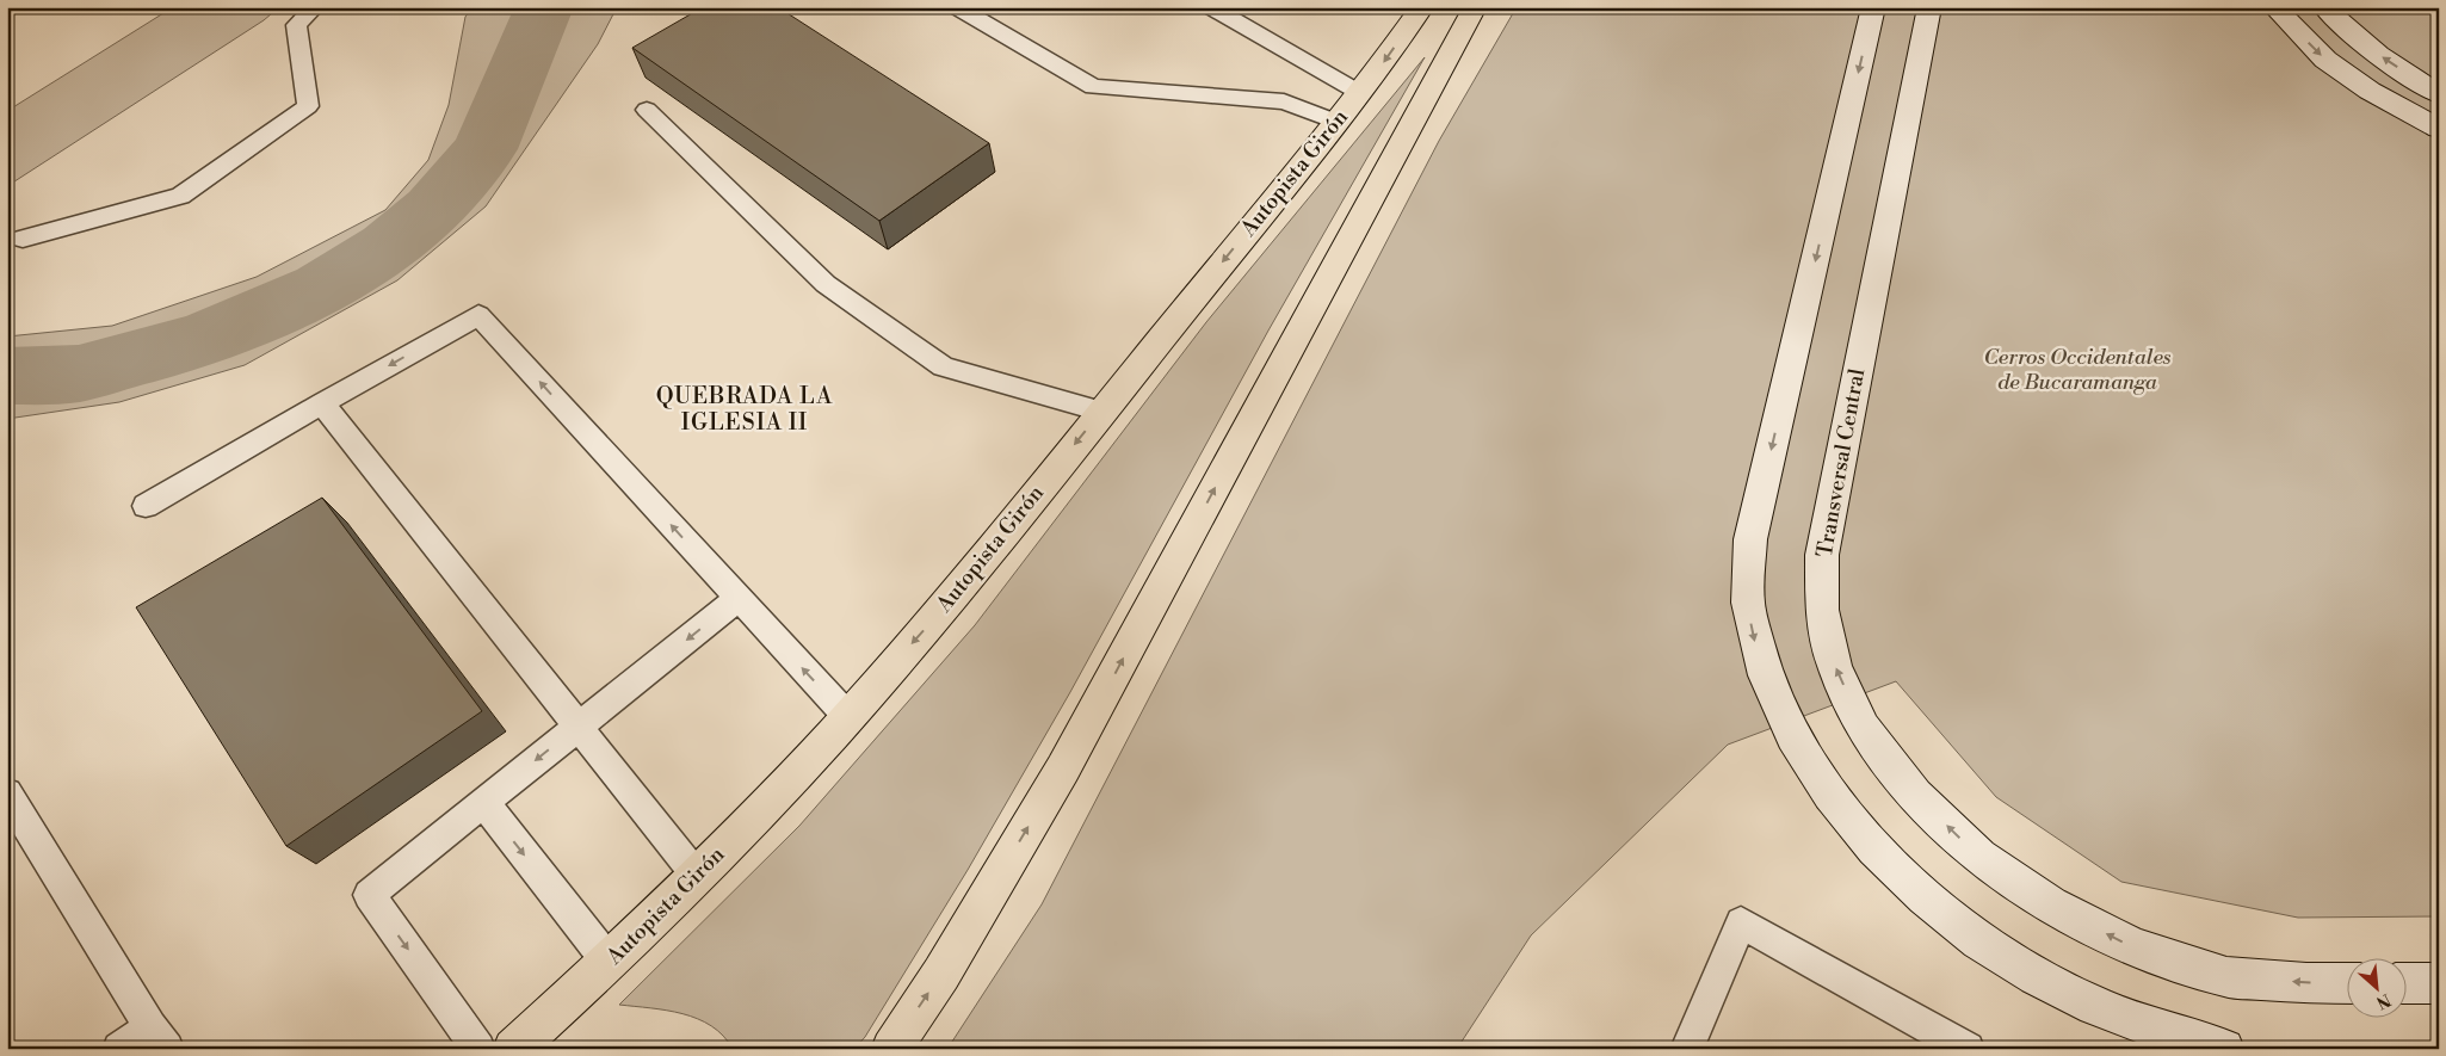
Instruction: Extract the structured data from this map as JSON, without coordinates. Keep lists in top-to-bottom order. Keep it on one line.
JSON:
{"streets":{"highway":["Autopista Girón"],"main road":["Transversal Central"]},"one_way":["Transversal Central"],"districts":["QUEBRADA LA IGLESIA II"],"parks":["Cerros Occidentales de Bucaramanga"],"north":"bottom right"}
